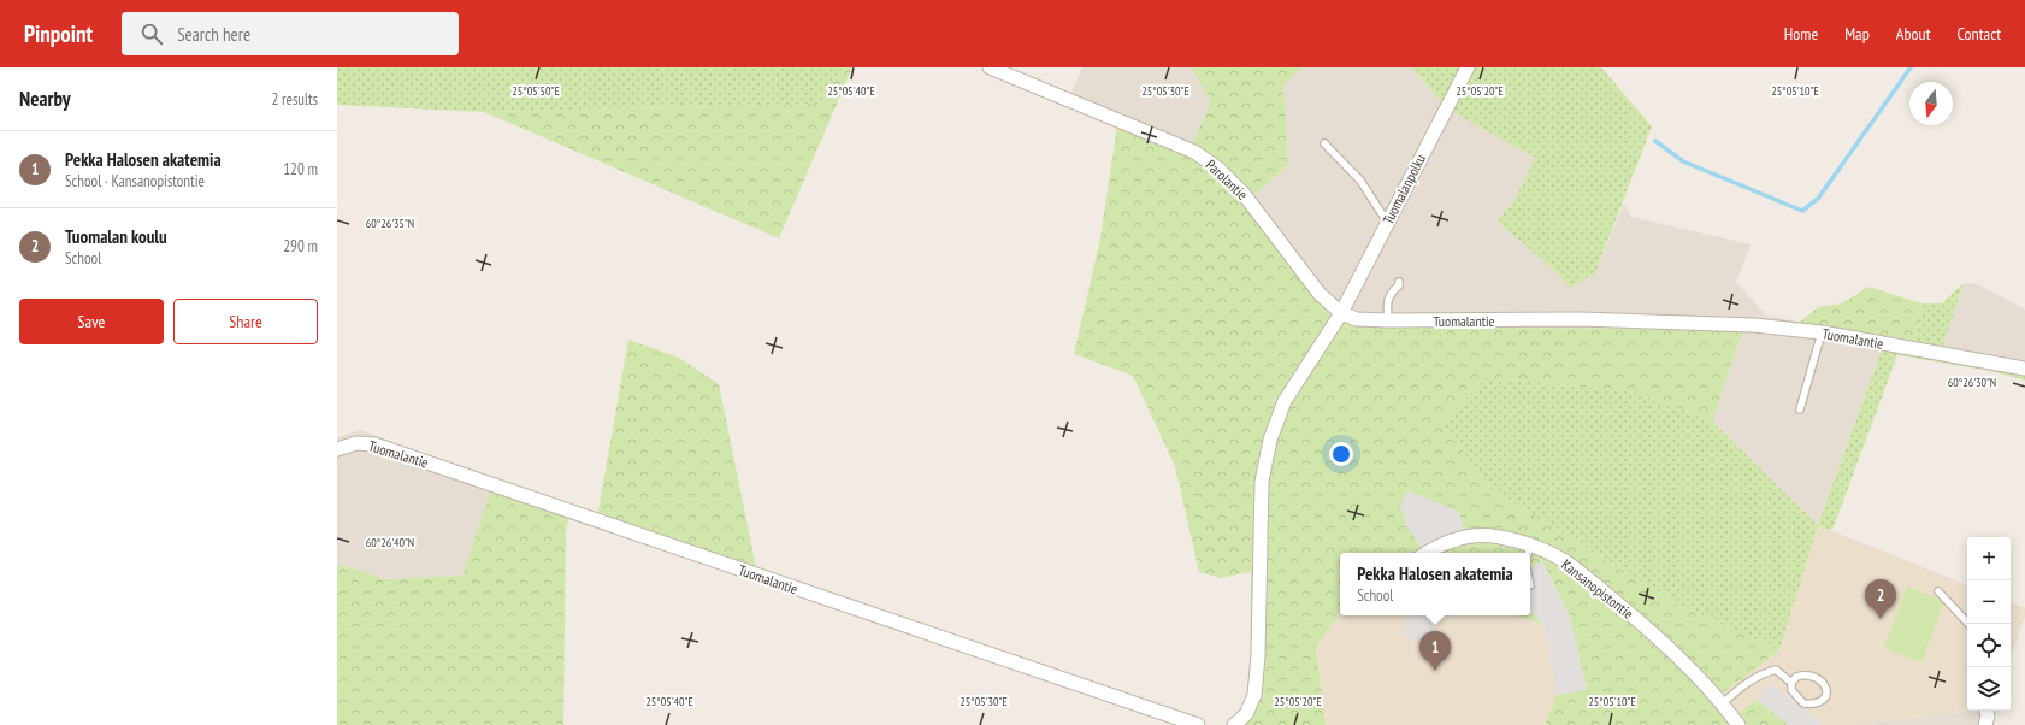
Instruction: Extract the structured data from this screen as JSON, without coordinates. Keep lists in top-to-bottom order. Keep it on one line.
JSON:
{"streets":{"street":["Parolantie","Tuomalanpolku","Tuomalantie","Kansanopistontie"]},"crossings":[["Parolantie","Tuomalanpolku"],["Parolantie","Tuomalantie"],["Tuomalanpolku","Tuomalantie"]],"north":"bottom","page":{"header":"Pinpoint","search":"Search here","nav":["Home","Map","About","Contact"],"heading":["Nearby","2 results"],"list":[{"mark":"1","name":"Pekka Halosen akatemia","note":"School · Kansanopistontie","value":"120 m"},{"mark":"2","name":"Tuomalan koulu","note":"School","value":"290 m"}],"buttons":["Save","Share"],"map_buttons":["+","−"],"popup":["Pekka Halosen akatemia","School"],"pins":["2","1"]},"coordinates":["25°05'50\"E","25°05'40\"E","25°05'30\"E","25°05'20\"E","25°05'10\"E","60°26'35\"N","60°26'30\"N","60°26'40\"N"]}
